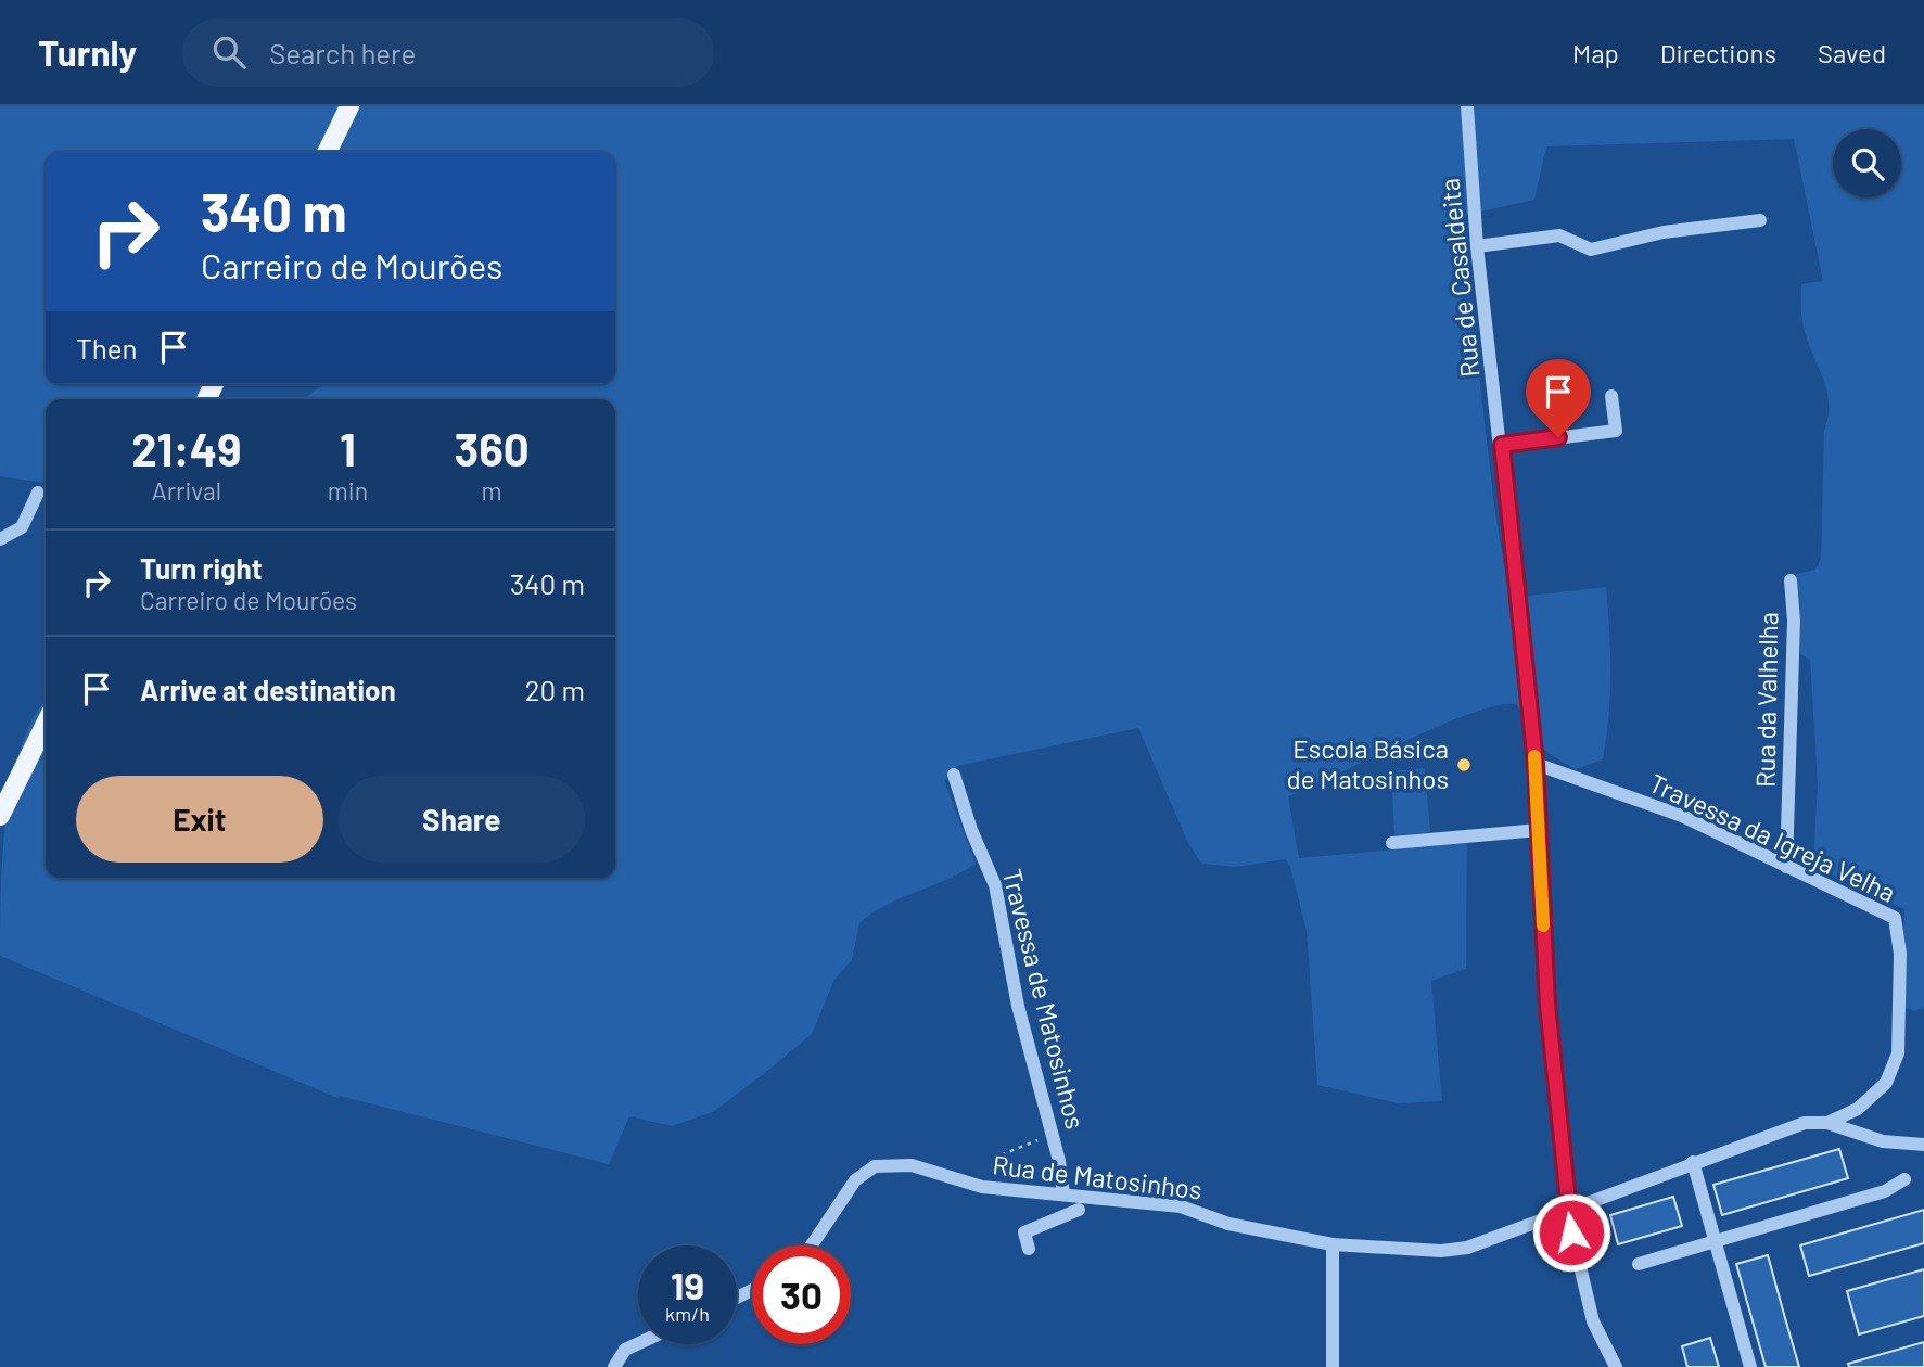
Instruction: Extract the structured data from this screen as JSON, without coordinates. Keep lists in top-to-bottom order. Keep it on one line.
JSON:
{"streets":{"street":["Rua de Casaldeita","Rua da Valhelha","Travessa da Igreja Velha","Travessa de Matosinhos","Rua de Matosinhos"]},"crossings":[["Rua de Casaldeita","Travessa da Igreja Velha"],["Rua de Casaldeita","Rua de Matosinhos"],["Rua da Valhelha","Travessa da Igreja Velha"],["Travessa da Igreja Velha","Rua de Matosinhos"],["Travessa de Matosinhos","Rua de Matosinhos"]],"places":["Escola Básica de Matosinhos"],"page":{"header":"Turnly","search":"Search here","nav":["Map","Directions","Saved"],"turn":["340 m","Carreiro de Mourões"],"then":"Then","eta":["21:49","Arrival","1","min","360","m"],"list":[{"name":"Turn right","note":"Carreiro de Mourões","value":"340 m"},{"name":"Arrive at destination","value":"20 m"}],"buttons":["Exit","Share"],"speed":"19 km/h","limit":"30"}}
